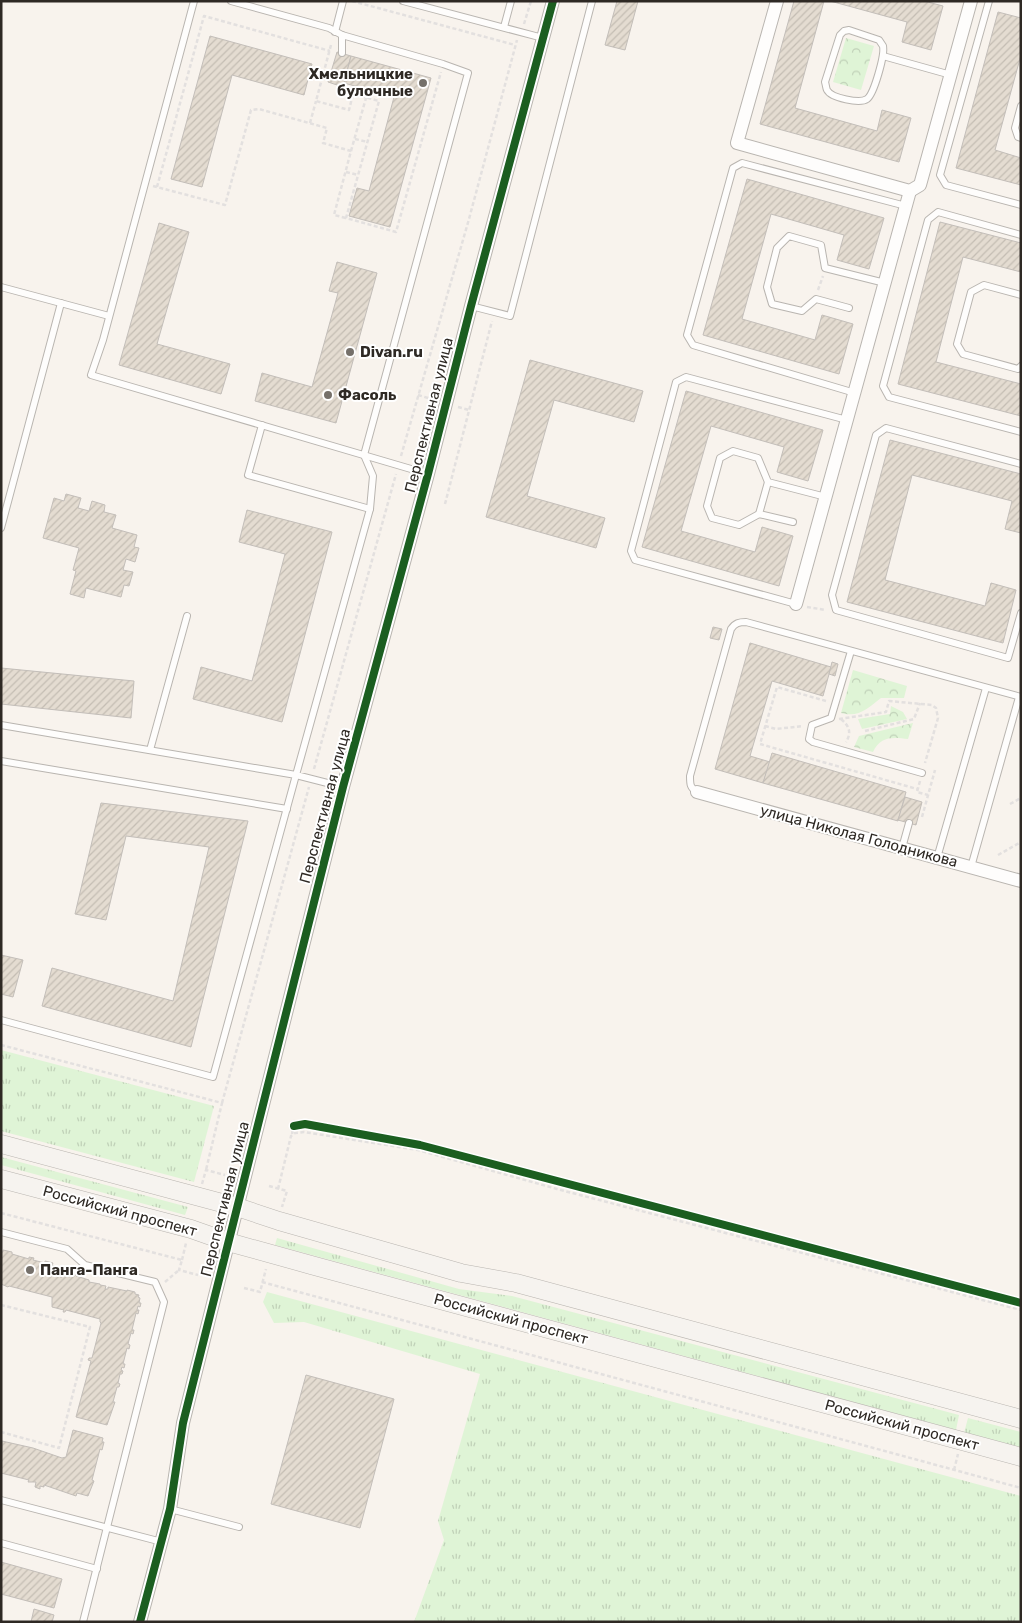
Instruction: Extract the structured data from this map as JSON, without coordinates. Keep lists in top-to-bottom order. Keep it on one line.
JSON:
{"streets":{"main road":["Российский проспект"],"street":["Перспективная улица","улица Николая Голодникова"]},"crossings":[["Перспективная улица","Российский проспект"]],"places":["Хмельницкие булочные","Divan.ru","Фасоль","Панга-Панга"]}
